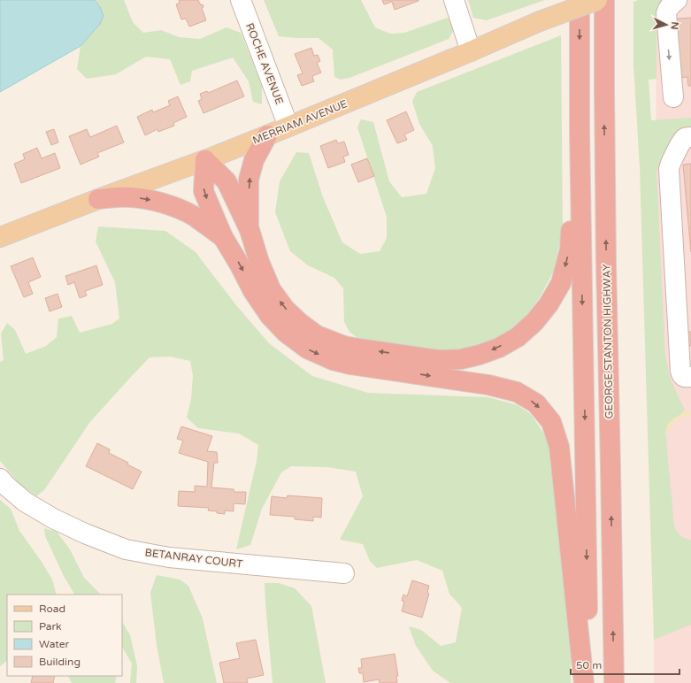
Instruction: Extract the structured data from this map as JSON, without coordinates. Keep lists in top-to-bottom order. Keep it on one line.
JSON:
{"streets":{"highway":["GEORGE STANTON HIGHWAY"],"main road":["MERRIAM AVENUE"],"street":["ROCHE AVENUE","BETANRAY COURT"]},"crossings":[["ROCHE AVENUE","MERRIAM AVENUE"]],"legend":["Road","Park","Water","Building"],"scale_bar":"50 m","north":"right"}
